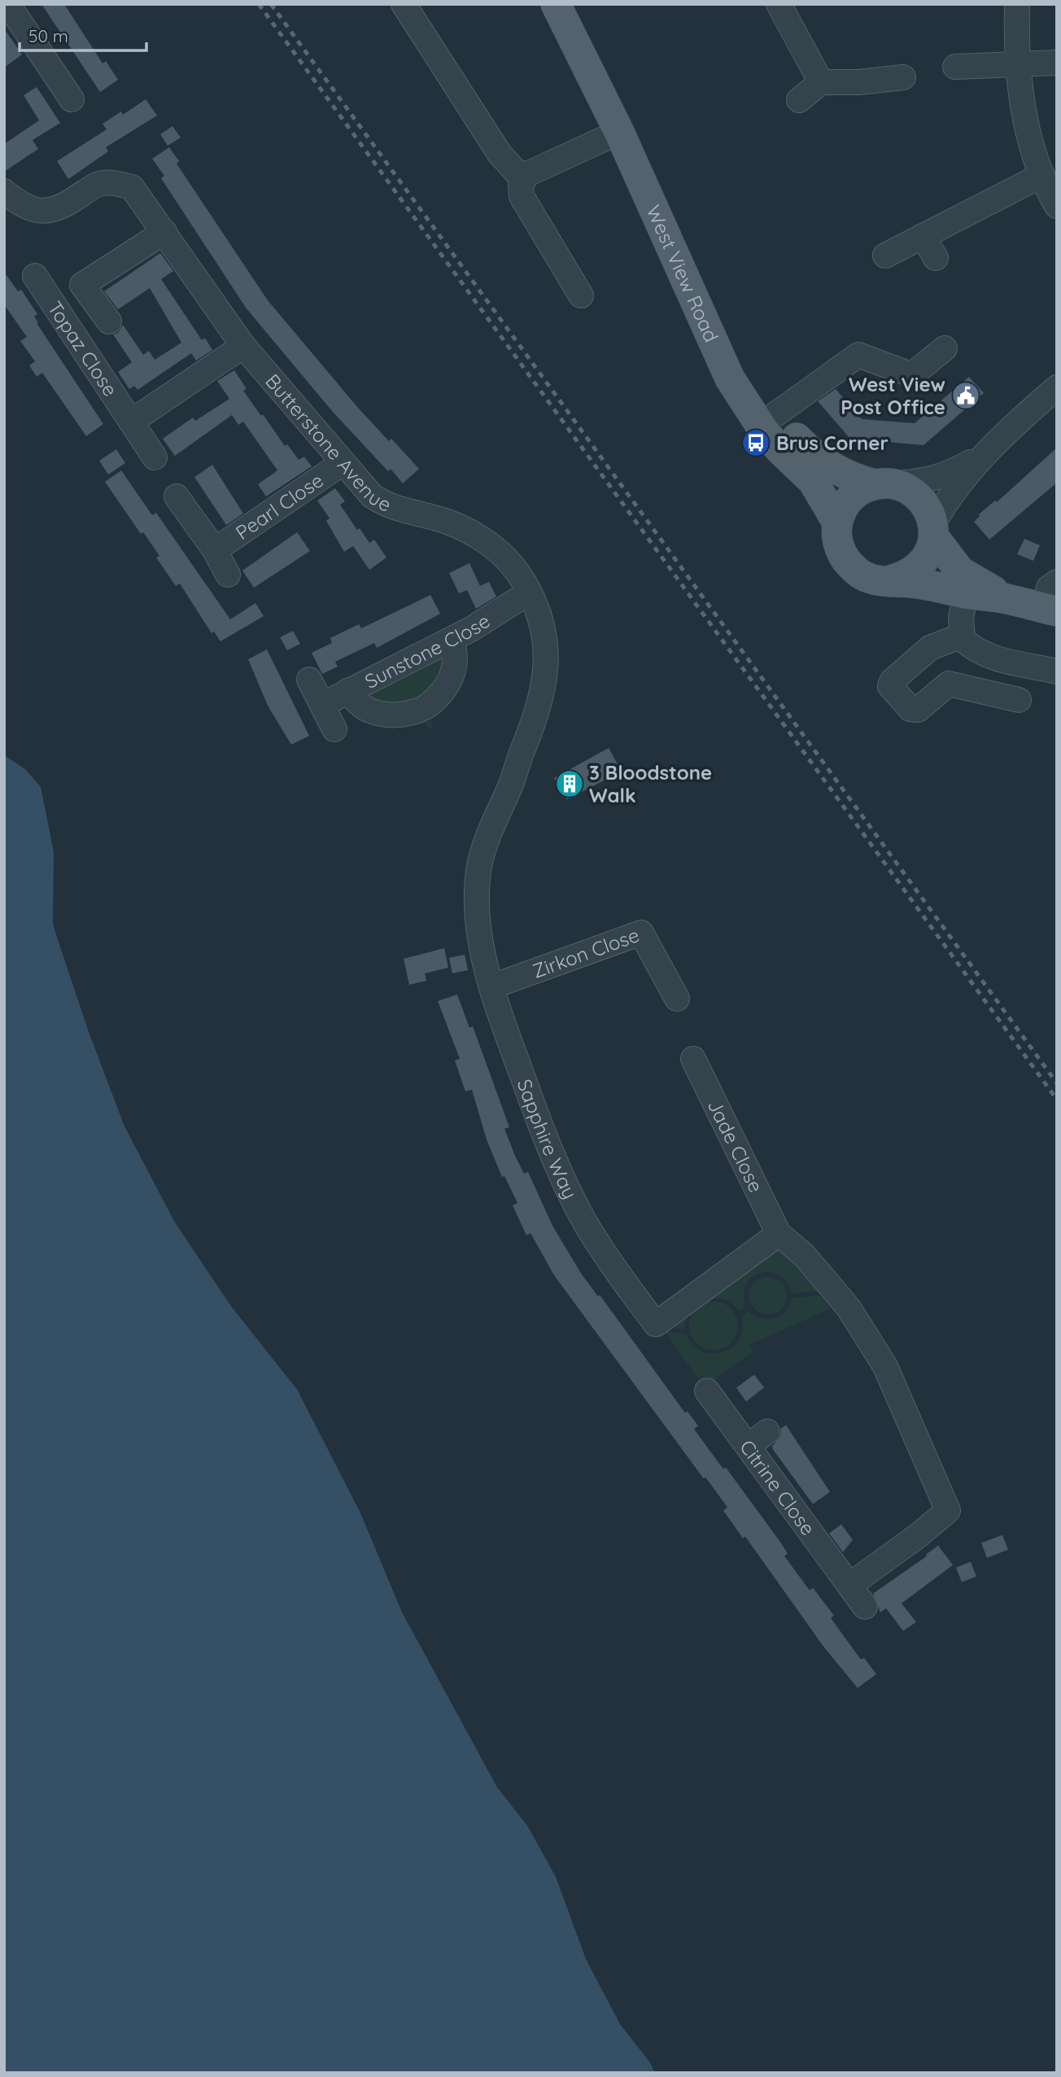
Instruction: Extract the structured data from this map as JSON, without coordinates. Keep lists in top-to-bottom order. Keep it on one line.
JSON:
{"streets":{"main road":["West View Road"],"street":["Topaz Close","Butterstone Avenue","Pearl Close","Sunstone Close","Zirkon Close","Sapphire Way","Jade Close","Citrine Close"]},"crossings":[["Butterstone Avenue","Pearl Close"],["Butterstone Avenue","Sunstone Close"],["Butterstone Avenue","Sapphire Way"],["Zirkon Close","Sapphire Way"],["Sapphire Way","Jade Close"]],"places":{"public building":["West View Post Office"],"bus stop":["Brus Corner"],"building":["3 Bloodstone Walk"]},"scale_bar":"50 m"}
